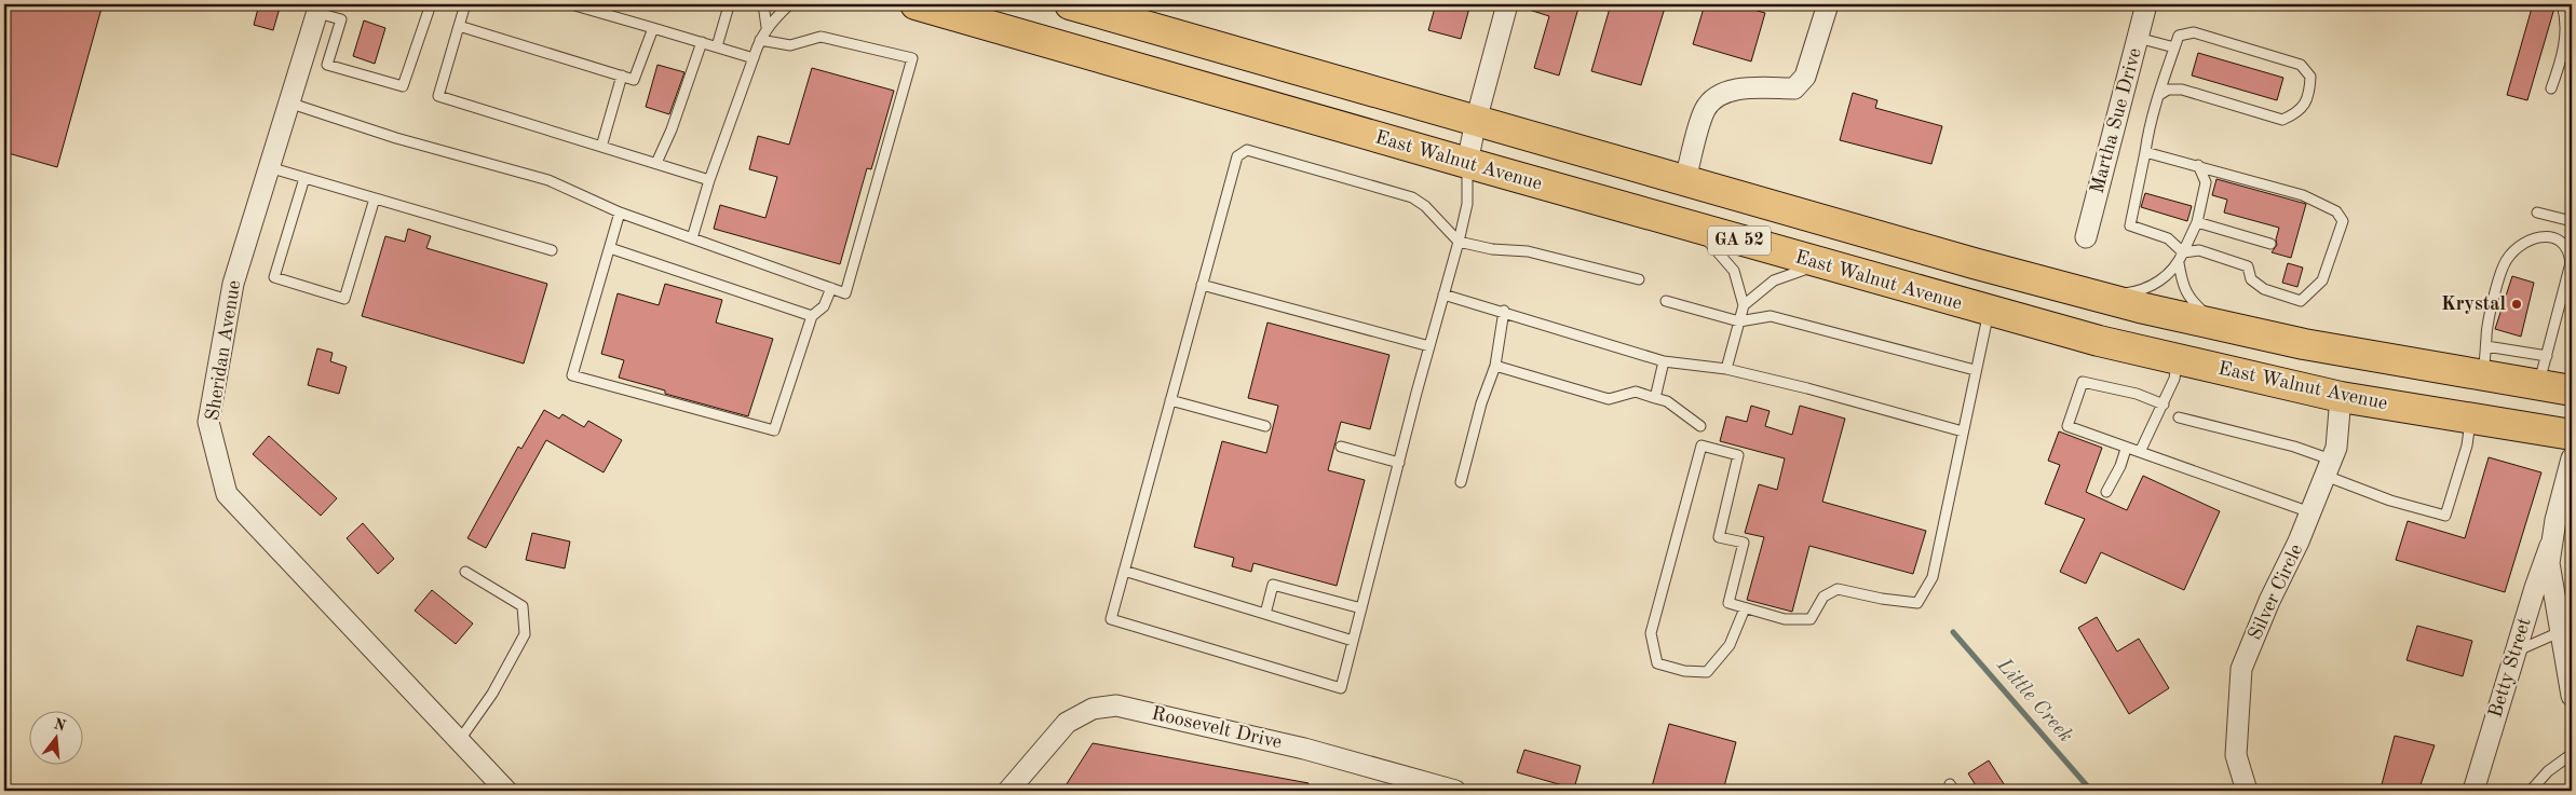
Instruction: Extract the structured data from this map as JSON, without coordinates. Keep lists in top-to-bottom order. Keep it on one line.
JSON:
{"streets":{"main road":["East Walnut Avenue","GA 52"],"street":["Martha Sue Drive","Sheridan Avenue","Silver Circle","Betty Street","Roosevelt Drive"]},"crossings":[["East Walnut Avenue","Silver Circle"]],"water":["Little Creek"],"places":["Krystal"],"north":"top"}
